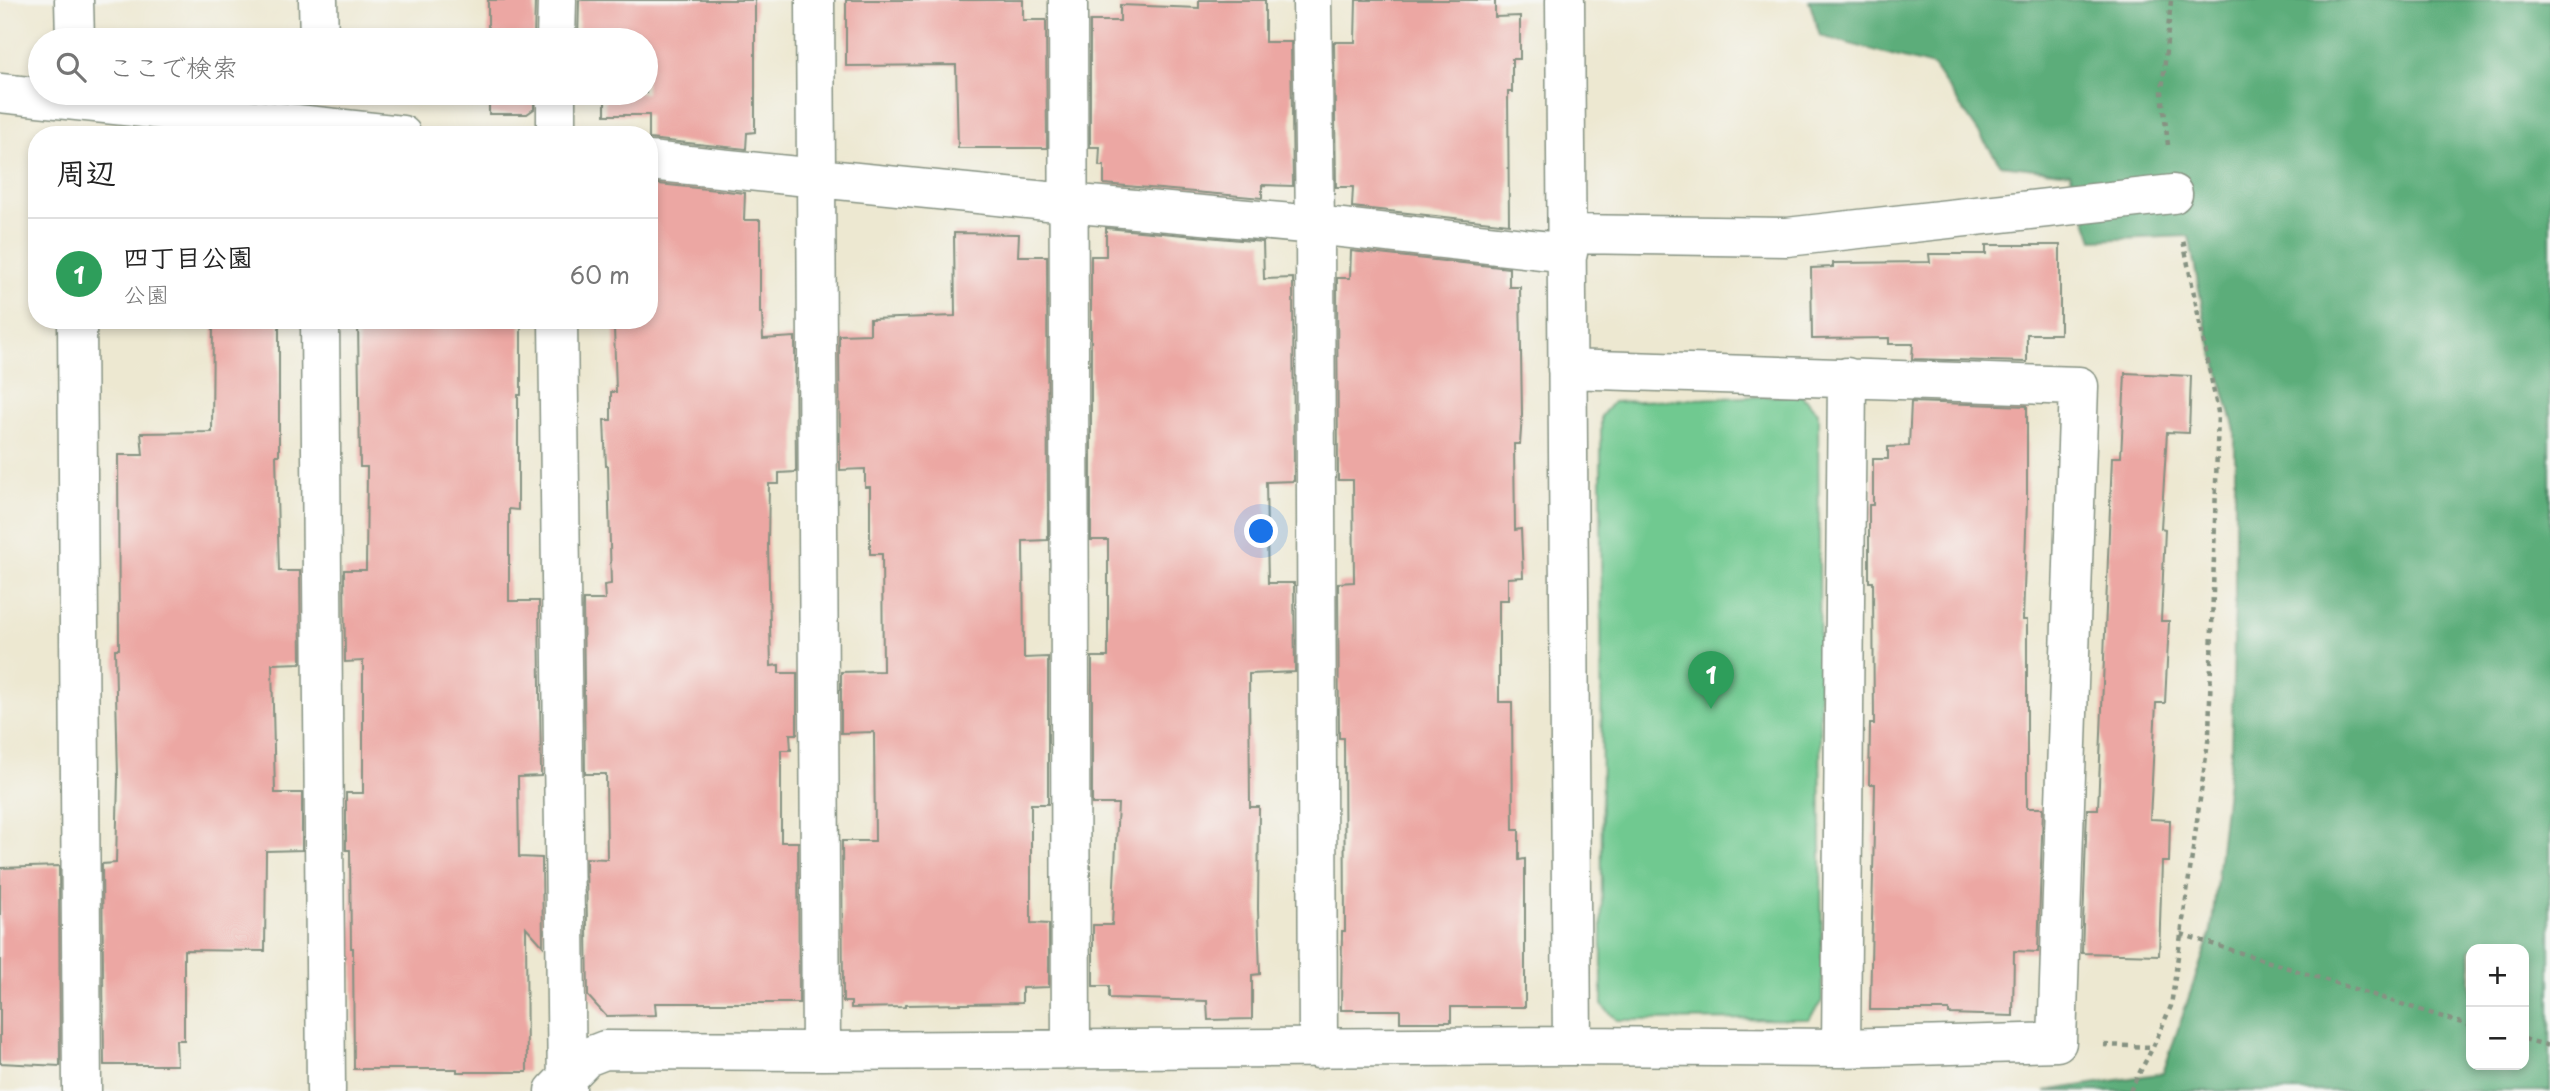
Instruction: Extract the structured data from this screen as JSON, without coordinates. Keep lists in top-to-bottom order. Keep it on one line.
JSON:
{"page":{"search":"ここで検索","heading":"周辺","list":[{"mark":"1","name":"四丁目公園","note":"公園","value":"60 m"}],"pins":"1","map_buttons":["+","−"]}}
